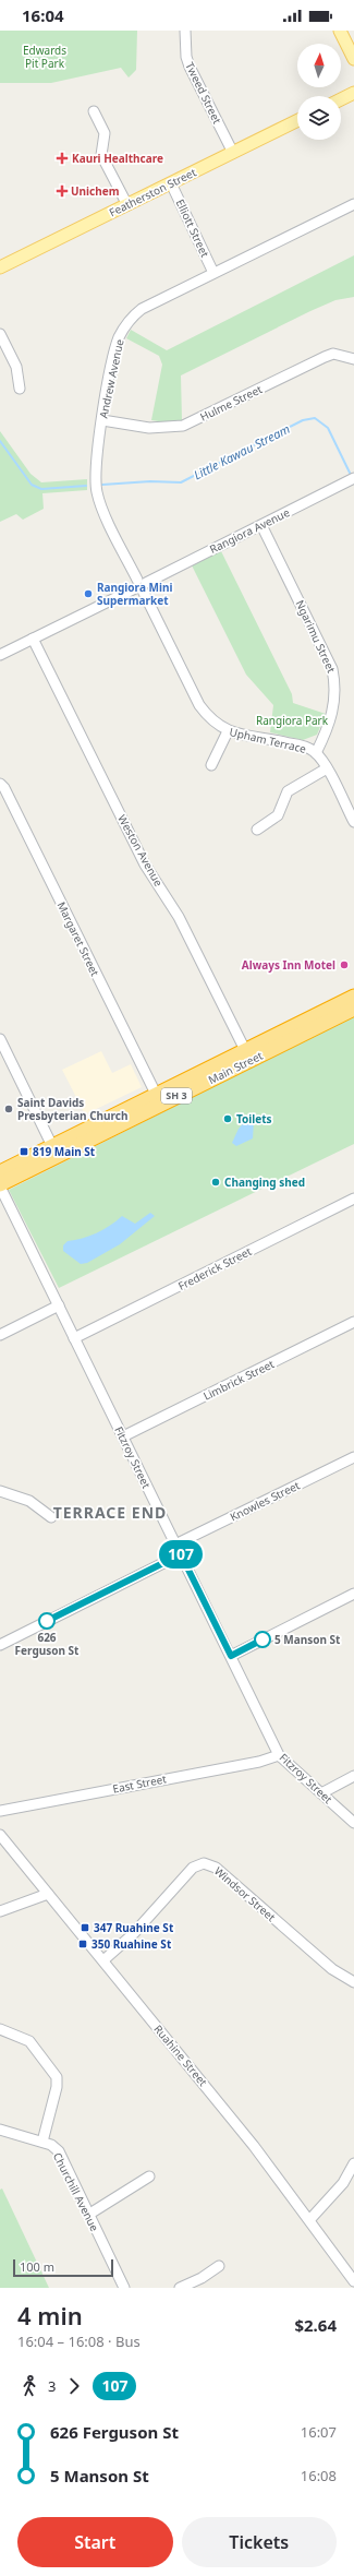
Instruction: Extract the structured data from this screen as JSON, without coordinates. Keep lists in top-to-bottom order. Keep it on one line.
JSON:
{"streets":{"highway":["Main Street","SH 3"],"main road":["Featherston Street"],"street":["Tweed Street","Elliott Street","Andrew Avenue","Hulme Street","Rangiora Avenue","Ngarimu Street","Upham Terrace","Weston Avenue","Margaret Street","Frederick Street","Limbrick Street","Fitzroy Street","Knowles Street","East Street","Windsor Street","Ruahine Street","Churchill Avenue"]},"crossings":[["Tweed Street","Featherston Street"],["Featherston Street","Elliott Street"],["Elliott Street","Andrew Avenue"],["Andrew Avenue","Hulme Street"],["Andrew Avenue","Rangiora Avenue"],["Andrew Avenue","Upham Terrace"],["Rangiora Avenue","Ngarimu Street"],["Rangiora Avenue","Upham Terrace"],["Rangiora Avenue","Weston Avenue"],["Ngarimu Street","Upham Terrace"],["Weston Avenue","Main Street"],["Margaret Street","Main Street"],["Main Street","Fitzroy Street"],["Frederick Street","Fitzroy Street"],["Limbrick Street","Fitzroy Street"],["Fitzroy Street","Knowles Street"],["Fitzroy Street","East Street"],["Windsor Street","Ruahine Street"]],"districts":["TERRACE END"],"water":["Little Kawau Stream"],"parks":["Edwards Pit Park","Rangiora Park"],"places":{"health":["Kauri Healthcare","Unichem"],"other":["Rangiora Mini Supermarket","Always Inn Motel","Saint Davids Presbyterian Church","Toilets","Changing shed","626 Ferguson St","5 Manson St"],"transit":["819 Main St","347 Ruahine St","350 Ruahine St"]},"lines":["bus line 107"],"scale_bar":"100 m","north":"top","page":{"status":"16:04","on_map":"107","scale":"100 m","heading":["4 min","16:04 – 16:08 · Bus","$2.64"],"legs":["3","107"],"list":[{"name":"626 Ferguson St","value":"16:07"},{"name":"5 Manson St","value":"16:08"}],"buttons":["Start","Tickets"]}}
